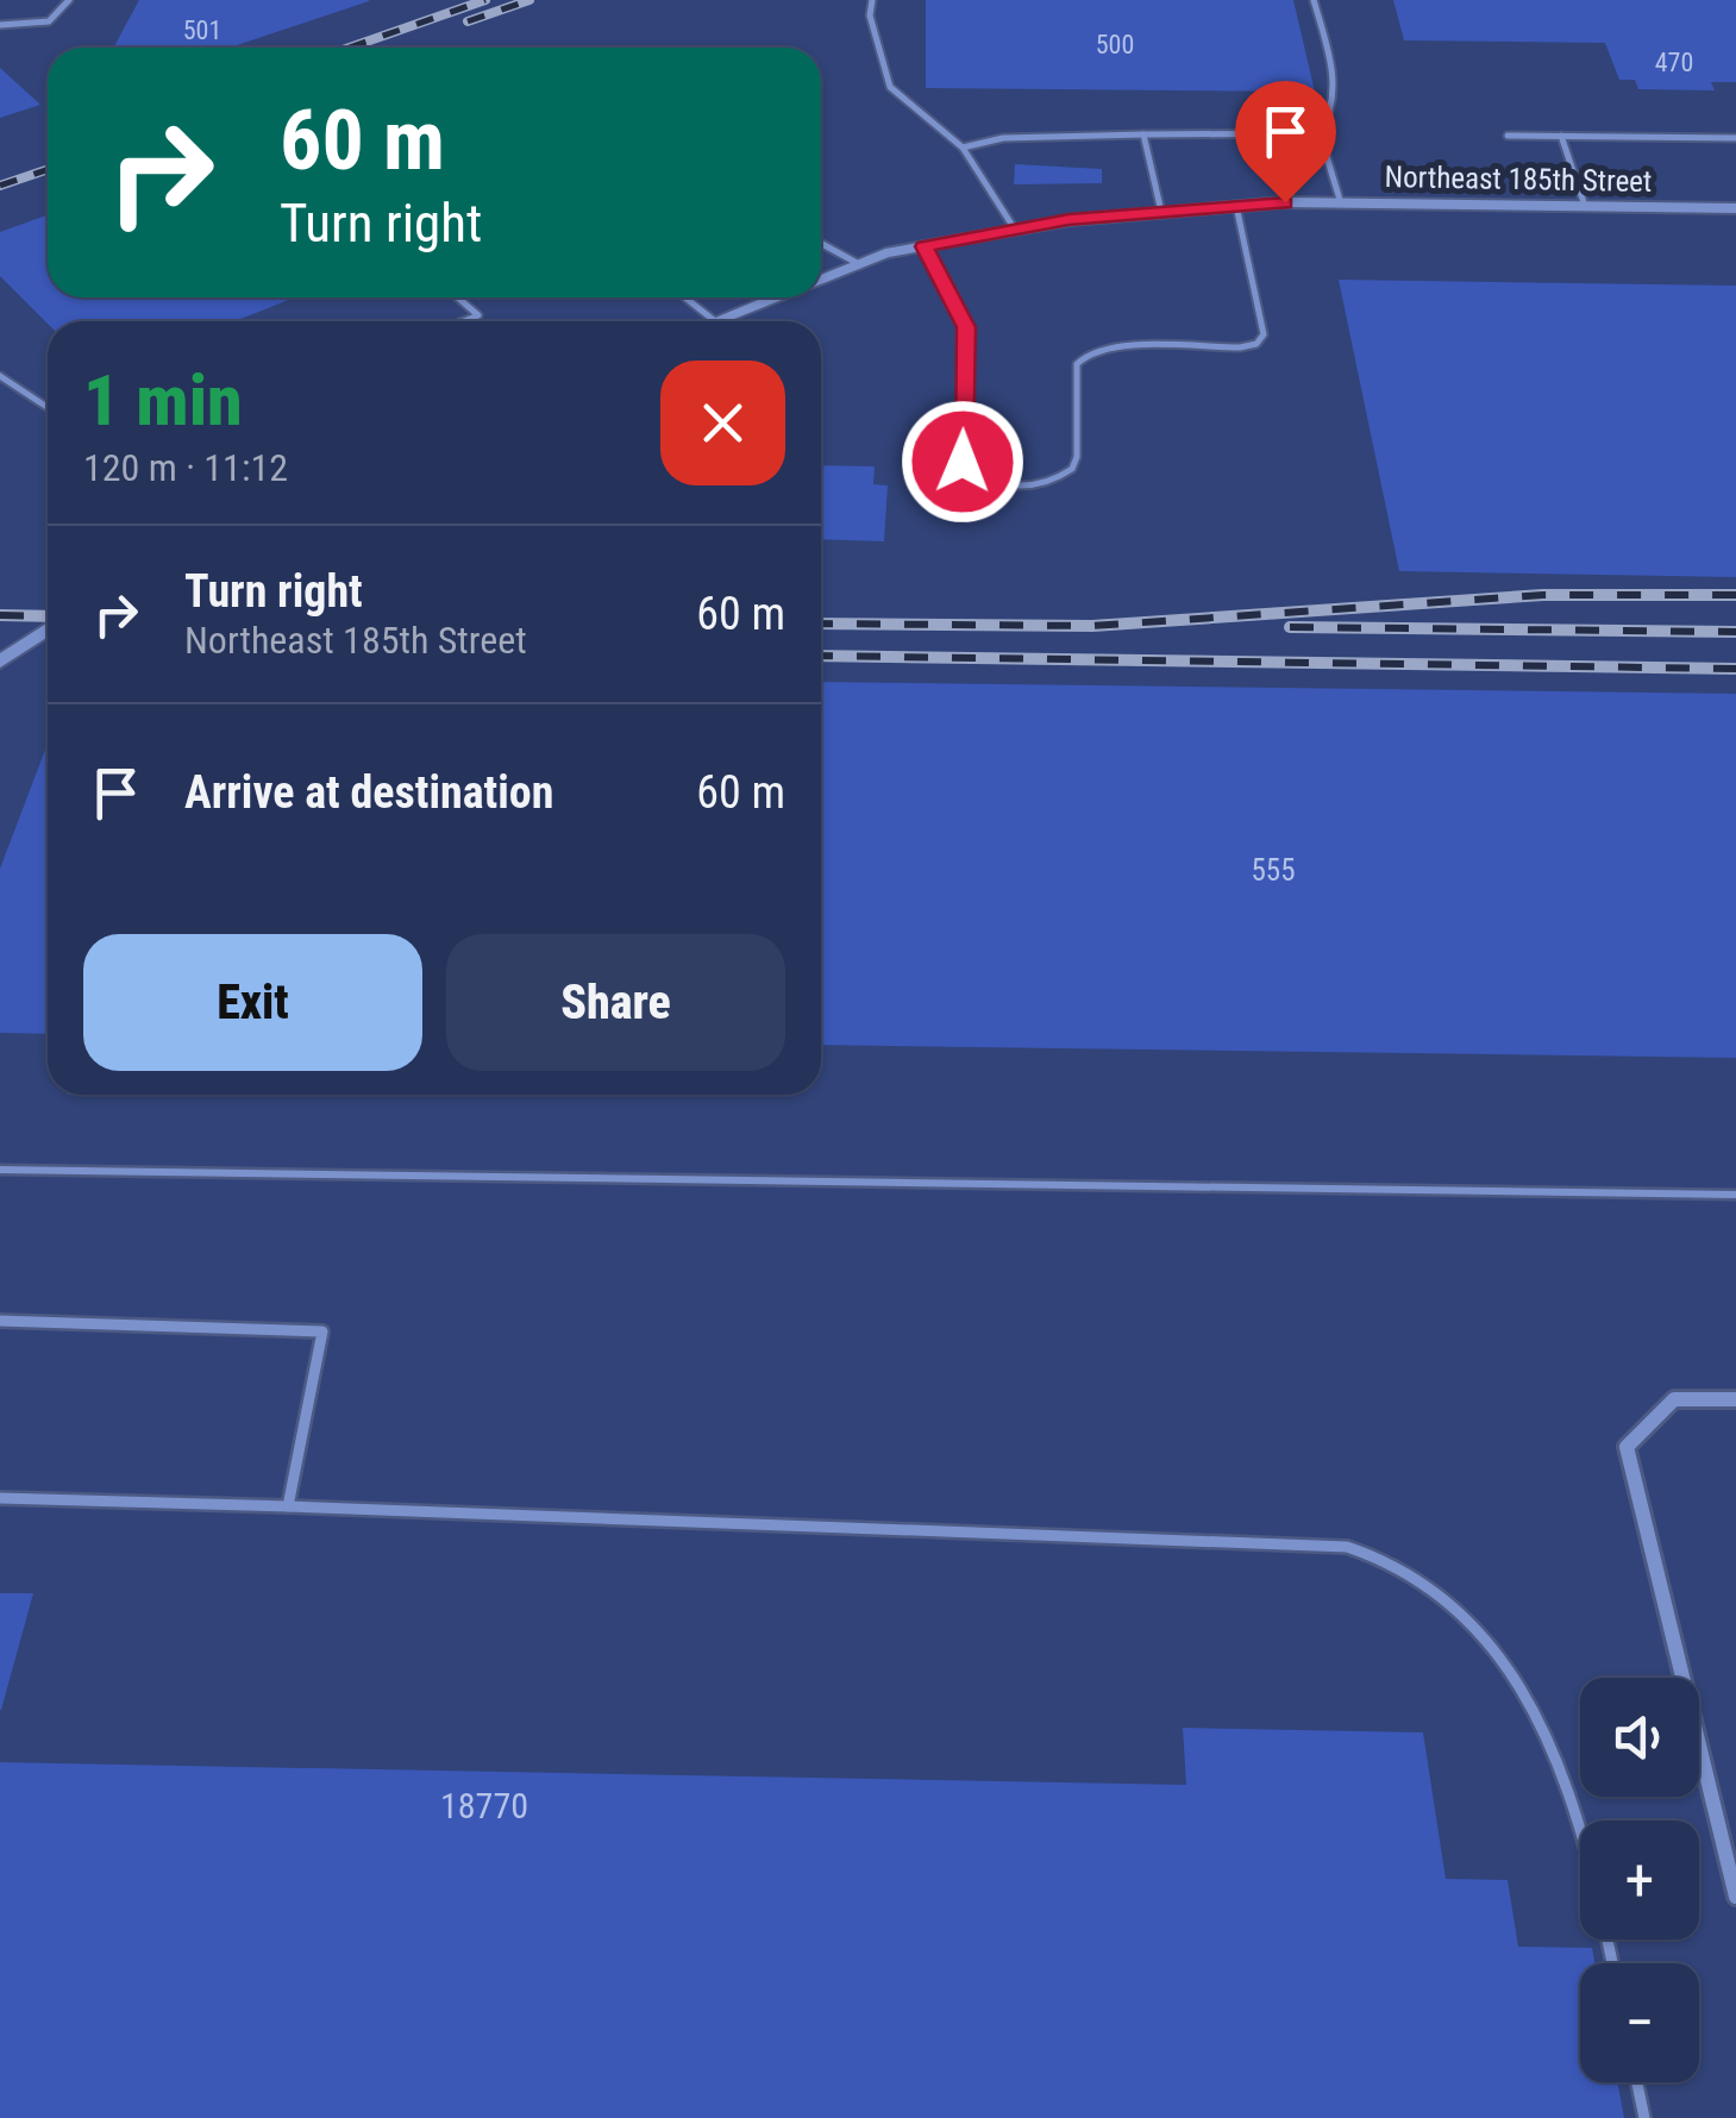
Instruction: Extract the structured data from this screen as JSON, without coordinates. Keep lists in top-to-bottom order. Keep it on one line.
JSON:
{"streets":{"street":["Northeast 185th Street"]},"house_numbers":["501","500","470","555","18770"],"page":{"turn":["60 m","Turn right"],"heading":["1 min","120 m · 11:12"],"list":[{"name":"Turn right","note":"Northeast 185th Street","value":"60 m"},{"name":"Arrive at destination","value":"60 m"}],"buttons":["Exit","Share"],"map_buttons":["+","−"]}}
